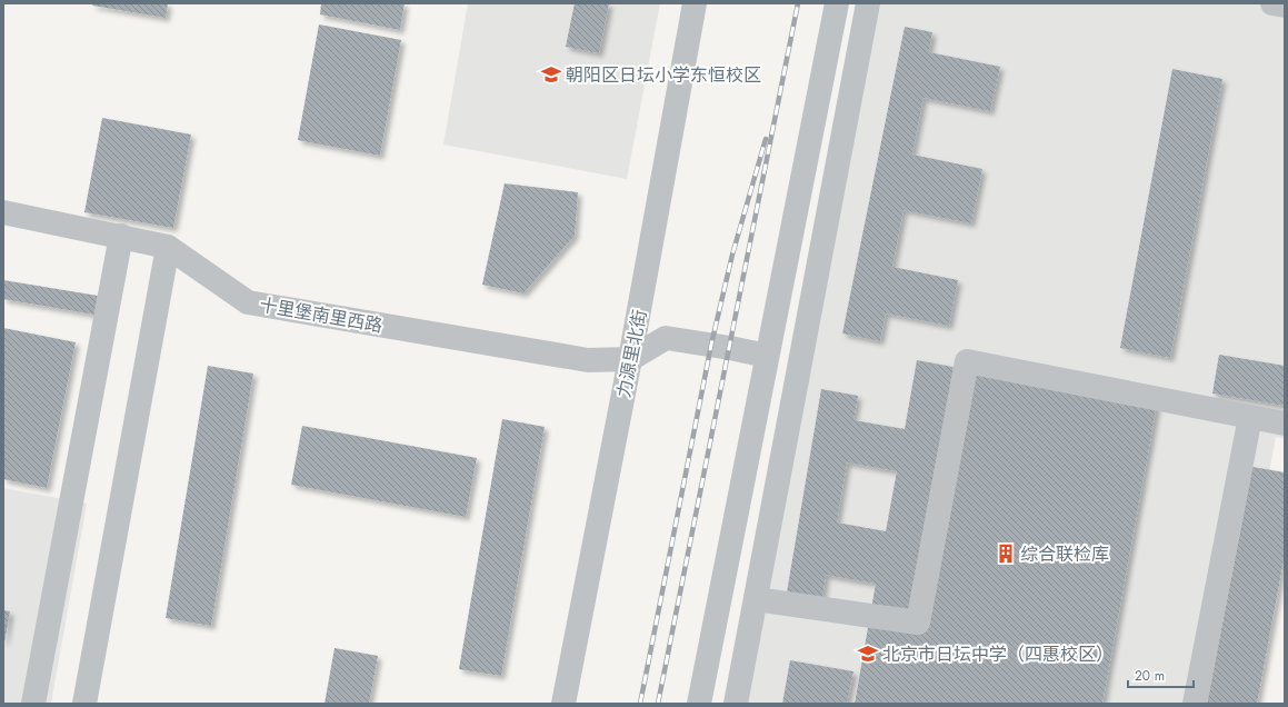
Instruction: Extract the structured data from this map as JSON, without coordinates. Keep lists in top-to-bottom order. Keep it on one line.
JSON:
{"streets":{"street":["十里堡南里西路","力源里北街"]},"crossings":[["十里堡南里西路","力源里北街"]],"places":{"school or university":["朝阳区日坛小学东恒校区","北京市日坛中学（四惠校区）"],"building":["综合联检库"]},"scale_bar":"20 m"}
